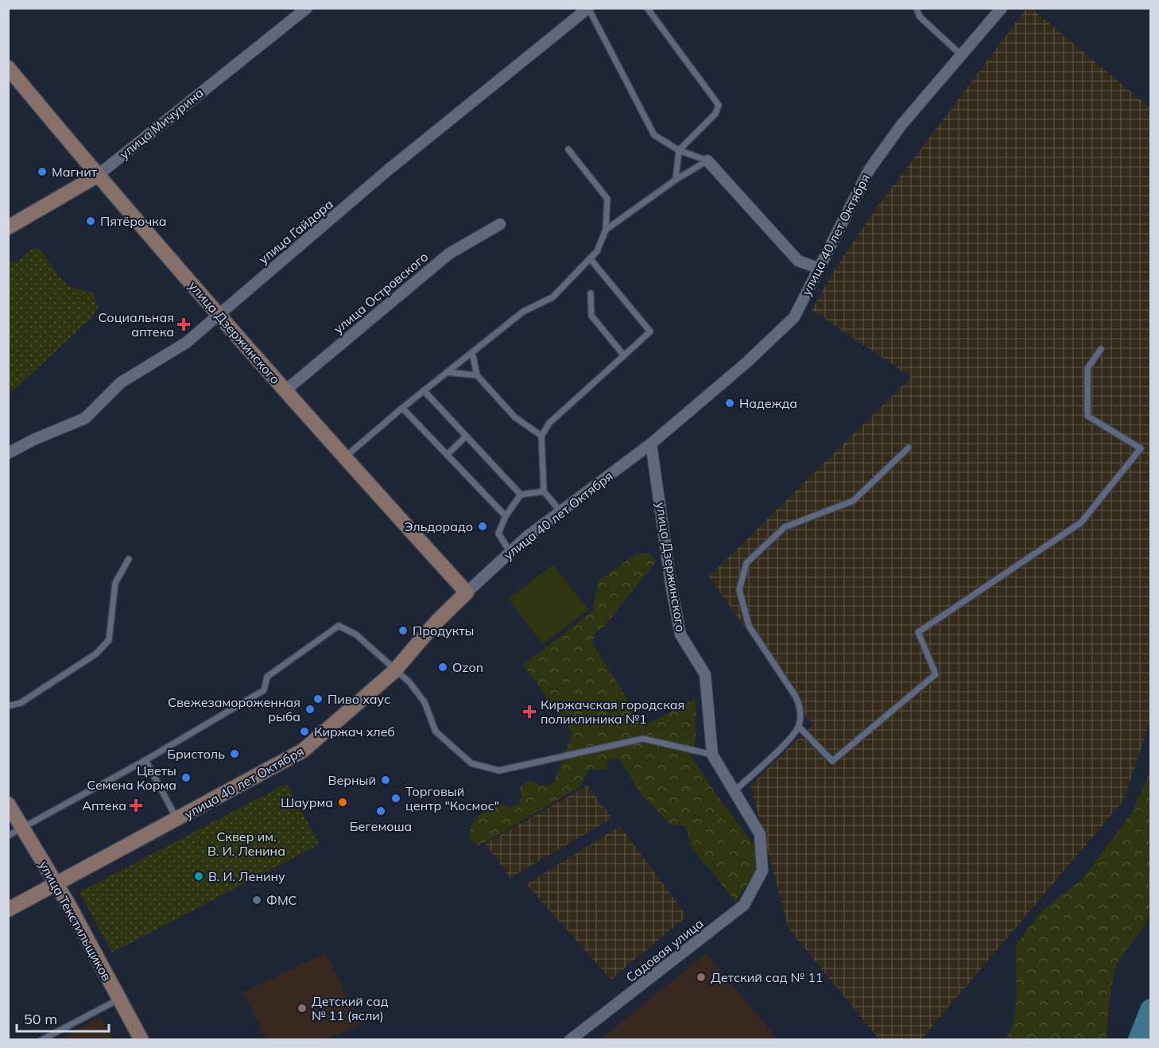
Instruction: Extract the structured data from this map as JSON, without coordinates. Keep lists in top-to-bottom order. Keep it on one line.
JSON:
{"streets":{"street":["улица Мичурина","улица Гайдара","улица 40 лет Октября","улица Островского","улица Дзержинского","улица Текстильщиков","Садовая улица"]},"crossings":[["улица Мичурина","улица Дзержинского"],["улица Гайдара","улица Дзержинского"],["улица 40 лет Октября","улица Дзержинского"],["улица 40 лет Октября","улица Текстильщиков"],["улица Островского","улица Дзержинского"],["улица Дзержинского","Садовая улица"]],"parks":["Сквер им. В. И. Ленина"],"places":{"other":["Магнит","Пятёрочка","Надежда","Эльдорадо","Продукты","Ozon","Пиво хаус","Свежезамороженная рыба","Киржач хлеб","Бристоль","Цветы Семена Корма","Верный","Торговый центр \"Космос\"","Шаурма","Бегемоша","В. И. Ленину","ФМС","Детский сад № 11","Детский сад № 11 (ясли)"],"health":["Социальная аптека","Киржачская городская поликлиника №1","Аптека"]},"scale_bar":"50 m"}
